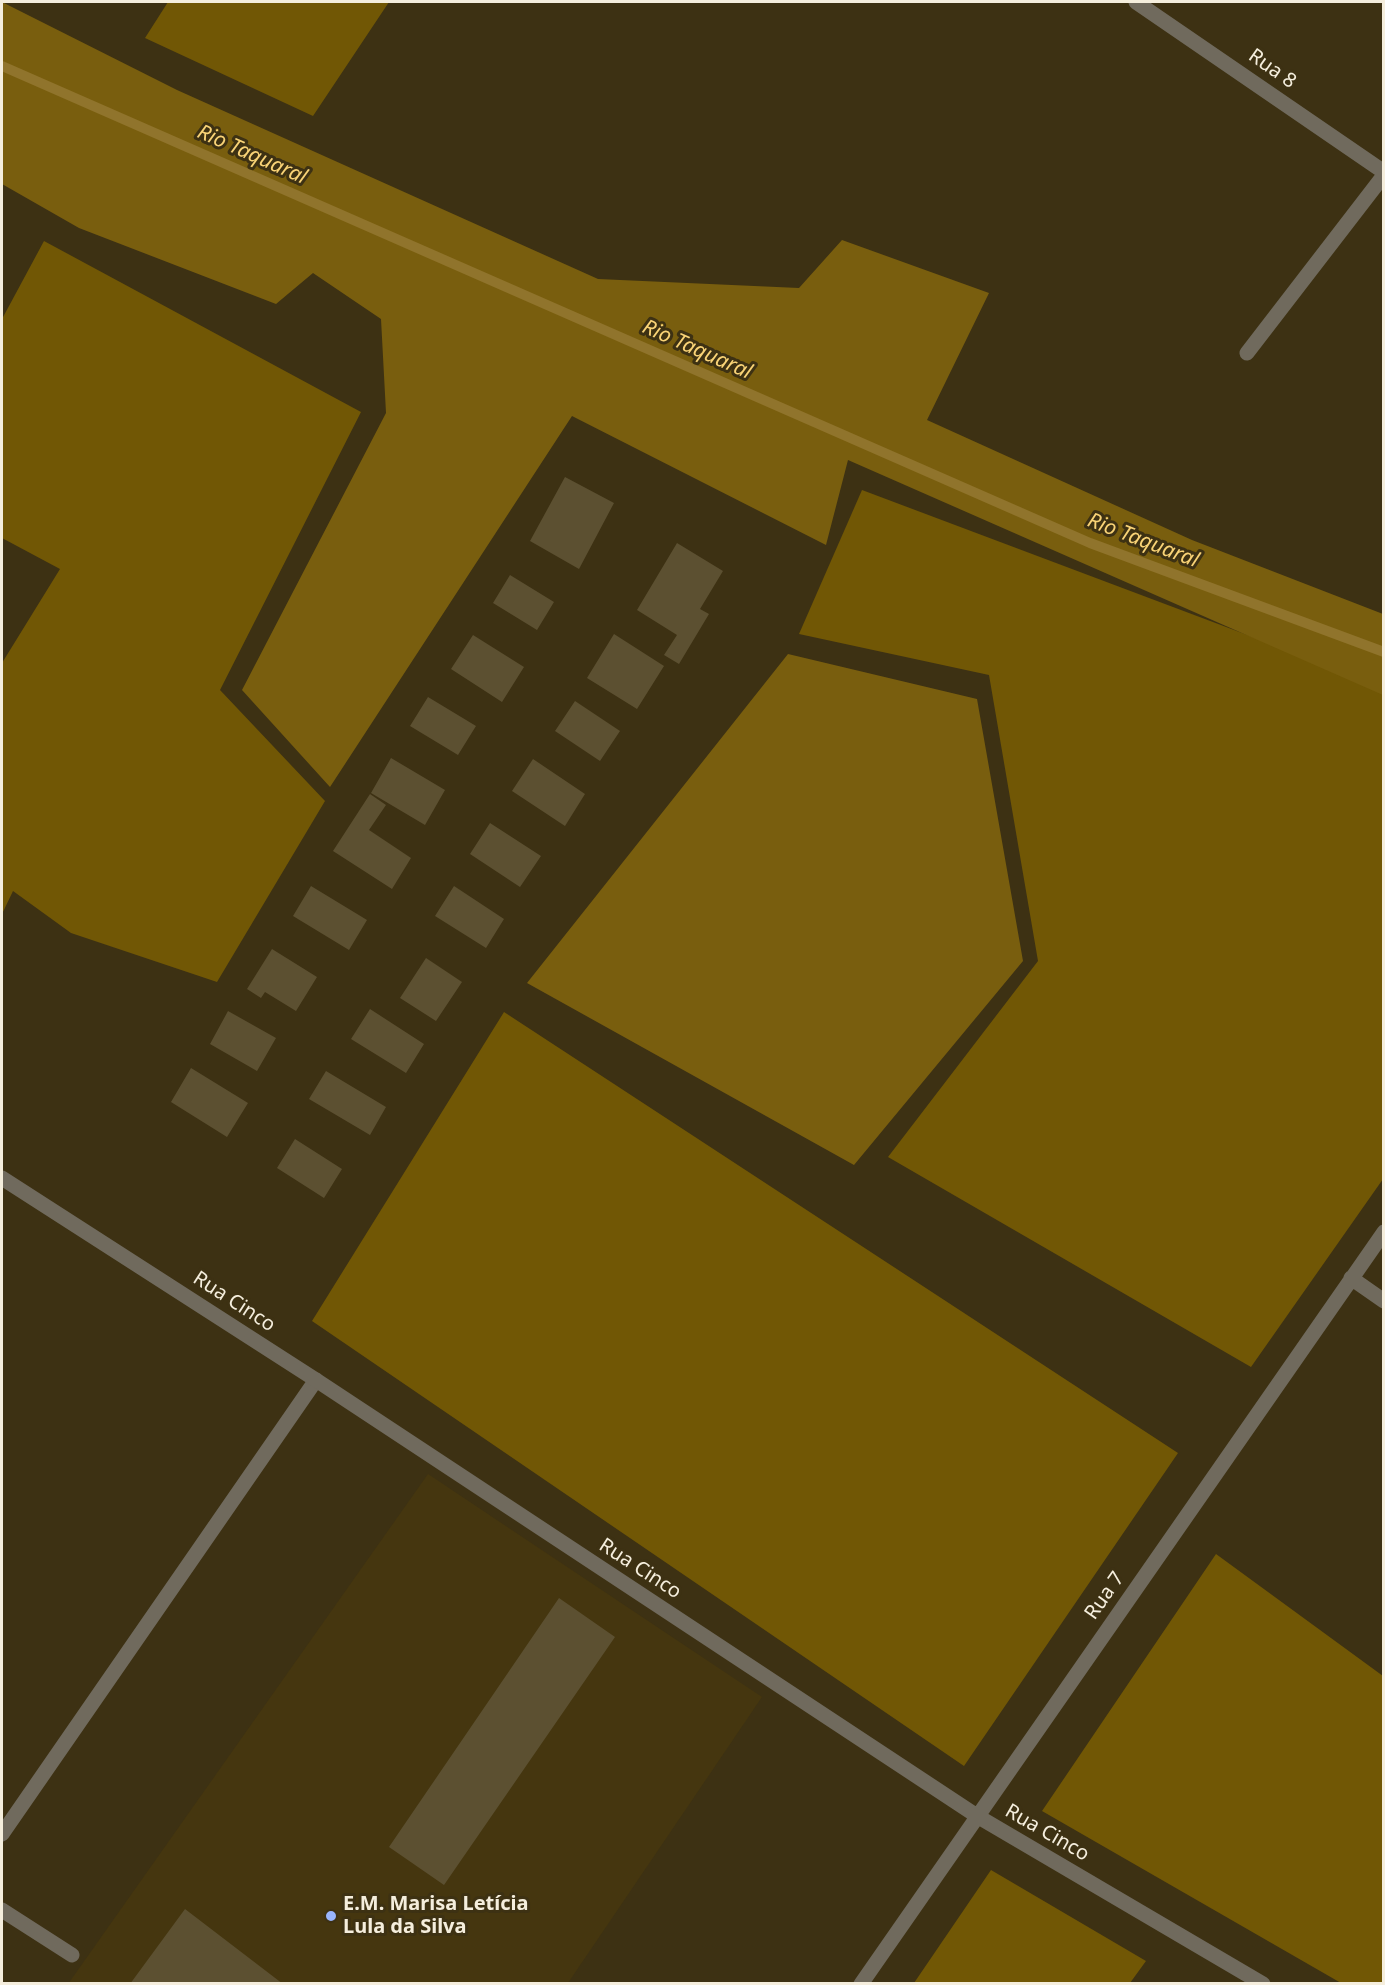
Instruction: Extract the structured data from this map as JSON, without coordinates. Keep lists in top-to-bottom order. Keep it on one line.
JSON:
{"streets":{"street":["Rua 8","Rua Cinco","Rua 7"]},"crossings":[["Rua Cinco","Rua 7"]],"water":["Rio Taquaral"],"places":["E.M. Marisa Letícia Lula da Silva"]}
